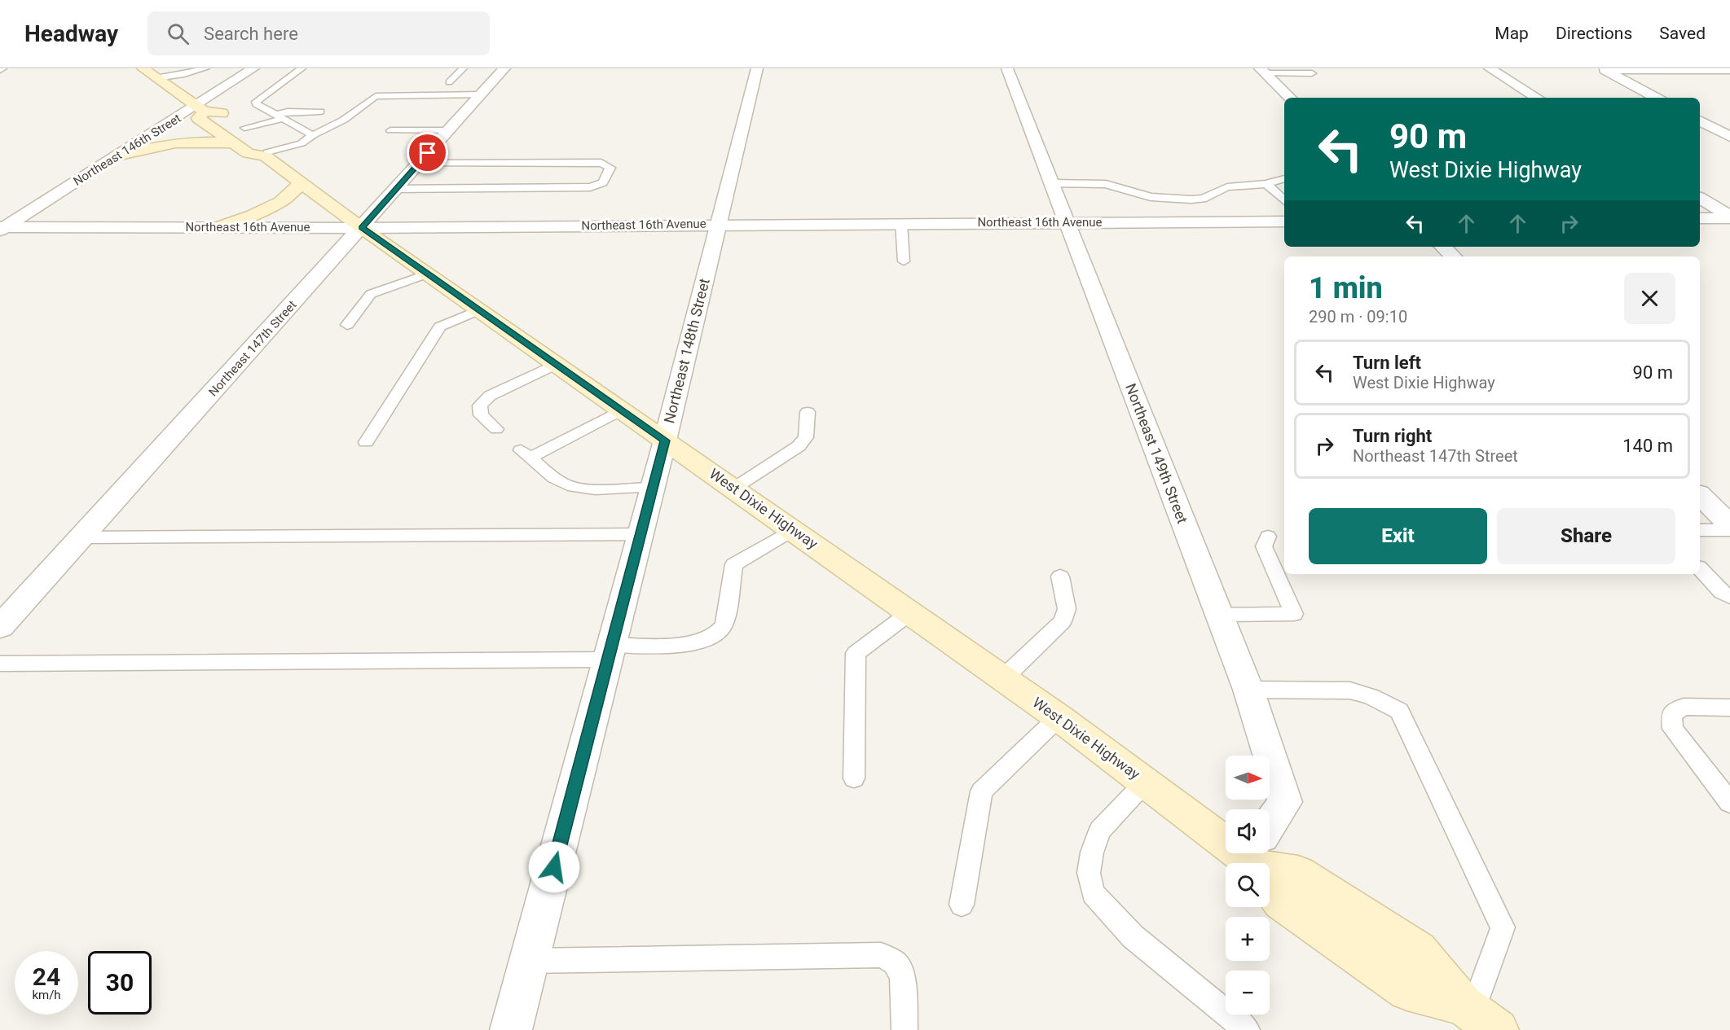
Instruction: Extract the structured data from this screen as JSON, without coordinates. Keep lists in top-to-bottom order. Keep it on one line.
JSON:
{"streets":{"main road":["West Dixie Highway"],"street":["Northeast 146th Street","Northeast 16th Avenue","Northeast 147th Street","Northeast 148th Street","Northeast 149th Street"]},"crossings":[["Northeast 146th Street","Northeast 16th Avenue"],["Northeast 146th Street","West Dixie Highway"],["Northeast 16th Avenue","Northeast 147th Street"],["Northeast 16th Avenue","Northeast 148th Street"],["Northeast 16th Avenue","Northeast 149th Street"],["Northeast 16th Avenue","West Dixie Highway"],["Northeast 147th Street","West Dixie Highway"],["Northeast 148th Street","West Dixie Highway"],["Northeast 149th Street","West Dixie Highway"]],"north":"right","page":{"header":"Headway","search":"Search here","nav":["Map","Directions","Saved"],"turn":["90 m","West Dixie Highway"],"heading":["1 min","290 m · 09:10"],"list":[{"name":"Turn left","note":"West Dixie Highway","value":"90 m"},{"name":"Turn right","note":"Northeast 147th Street","value":"140 m"}],"buttons":["Exit","Share"],"map_buttons":["+","−"],"speed":"24 km/h","limit":"30"}}
